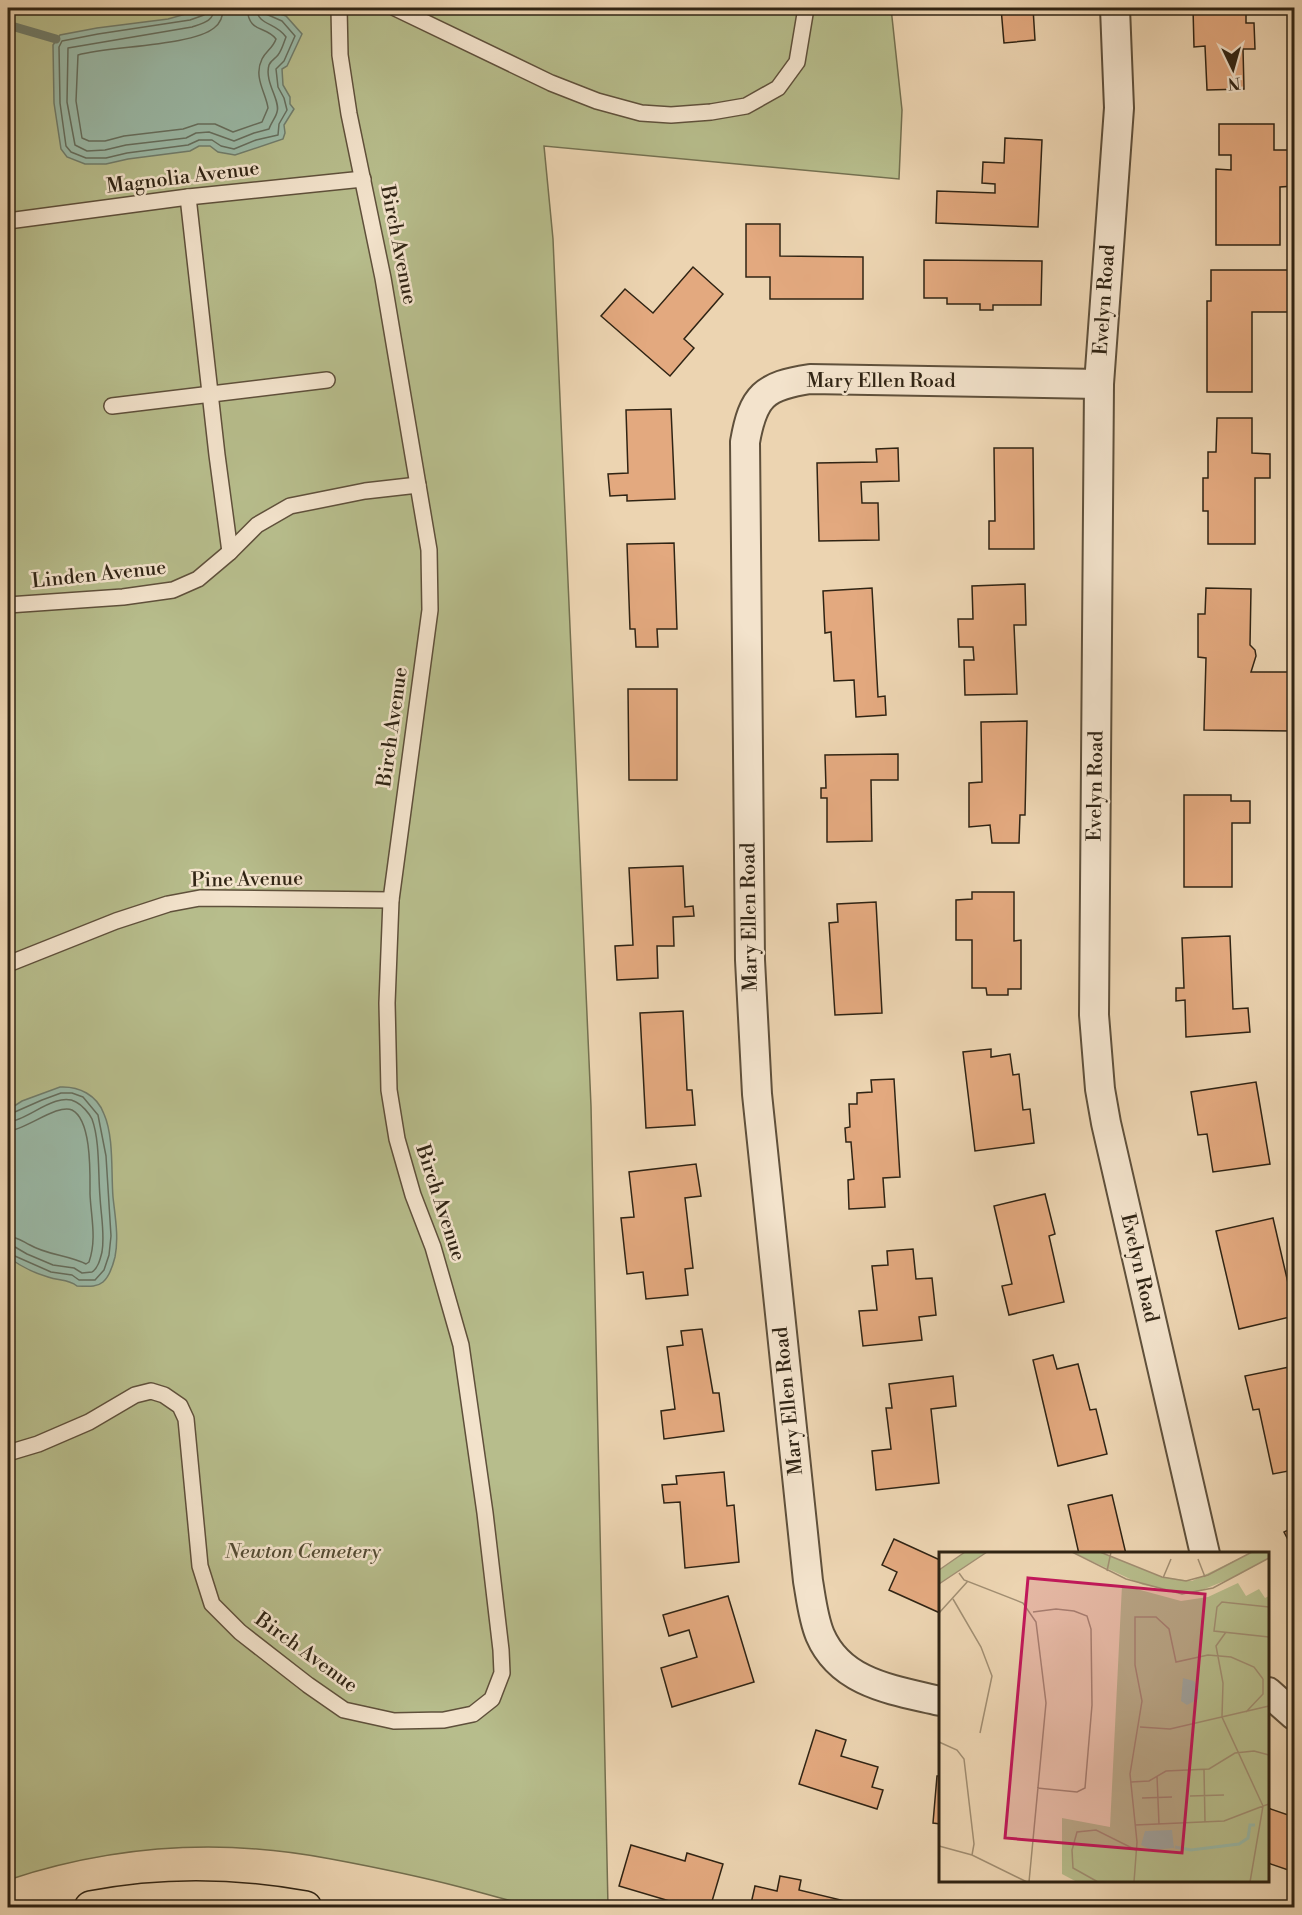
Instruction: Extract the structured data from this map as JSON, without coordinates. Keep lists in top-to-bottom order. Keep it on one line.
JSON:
{"streets":{"street":["Evelyn Road","Mary Ellen Road"],"lane":["Magnolia Avenue","Birch Avenue","Linden Avenue","Pine Avenue"]},"crossings":[["Magnolia Avenue","Birch Avenue"],["Birch Avenue","Linden Avenue"],["Birch Avenue","Pine Avenue"],["Evelyn Road","Mary Ellen Road"]],"parks":["Newton Cemetery"],"north":"bottom"}
